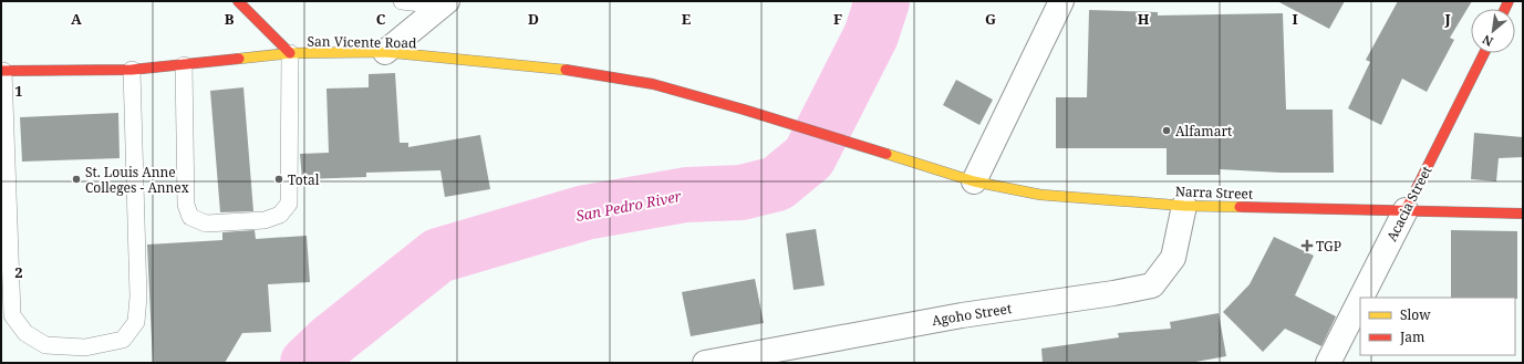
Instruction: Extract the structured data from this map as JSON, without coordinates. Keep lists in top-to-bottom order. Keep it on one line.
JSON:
{"streets":{"main road":["San Vicente Road","Narra Street","Acacia Street"],"street":["Agoho Street"]},"crossings":[["San Vicente Road","Narra Street"],["Narra Street","Acacia Street"],["Narra Street","Agoho Street"]],"water":["San Pedro River"],"places":{"other":["Alfamart","St. Louis Anne Colleges - Annex","Total"],"health":["TGP"]},"legend":["Slow","Jam"],"north":"bottom left","grid":{"columns":["A","B","C","D","E","F","G","H","I","J"],"rows":["1","2"]}}
